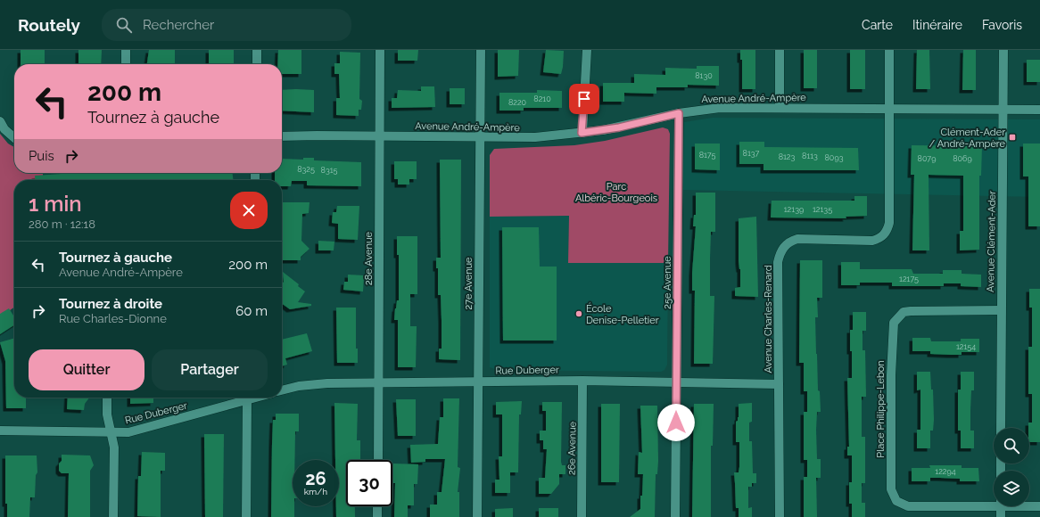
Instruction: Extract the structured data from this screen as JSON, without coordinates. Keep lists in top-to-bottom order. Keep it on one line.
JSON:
{"streets":{"street":["Avenue André-Ampère","Avenue Clément-Ader","28e Avenue","25e Avenue","27e Avenue","Avenue Charles-Renard","Rue Duberger","Place Philippe-Lebon","26e Avenue"]},"crossings":[["Avenue André-Ampère","Avenue Clément-Ader"],["Avenue André-Ampère","28e Avenue"],["Avenue André-Ampère","25e Avenue"],["Avenue André-Ampère","27e Avenue"],["Avenue André-Ampère","Avenue Charles-Renard"],["Avenue Clément-Ader","Place Philippe-Lebon"],["28e Avenue","Rue Duberger"],["25e Avenue","Rue Duberger"],["27e Avenue","Rue Duberger"],["Avenue Charles-Renard","Rue Duberger"],["Rue Duberger","26e Avenue"]],"parks":["Parc Albéric-Bourgeois"],"places":{"transit":["Clément-Ader / André-Ampère"],"other":["École Denise-Pelletier"]},"house_numbers":["8130","8210","8220","8137","8175","8113","8123","8093","8079","8069","8325","8315","12139","12135","12175","12154","12294"],"page":{"header":"Routely","search":"Rechercher","nav":["Carte","Itinéraire","Favoris"],"turn":["200 m","Tournez à gauche"],"then":"Puis","heading":["1 min","280 m · 12:18"],"list":[{"name":"Tournez à gauche","note":"Avenue André-Ampère","value":"200 m"},{"name":"Tournez à droite","note":"Rue Charles-Dionne","value":"60 m"}],"buttons":["Quitter","Partager"],"speed":"26 km/h","limit":"30"}}
